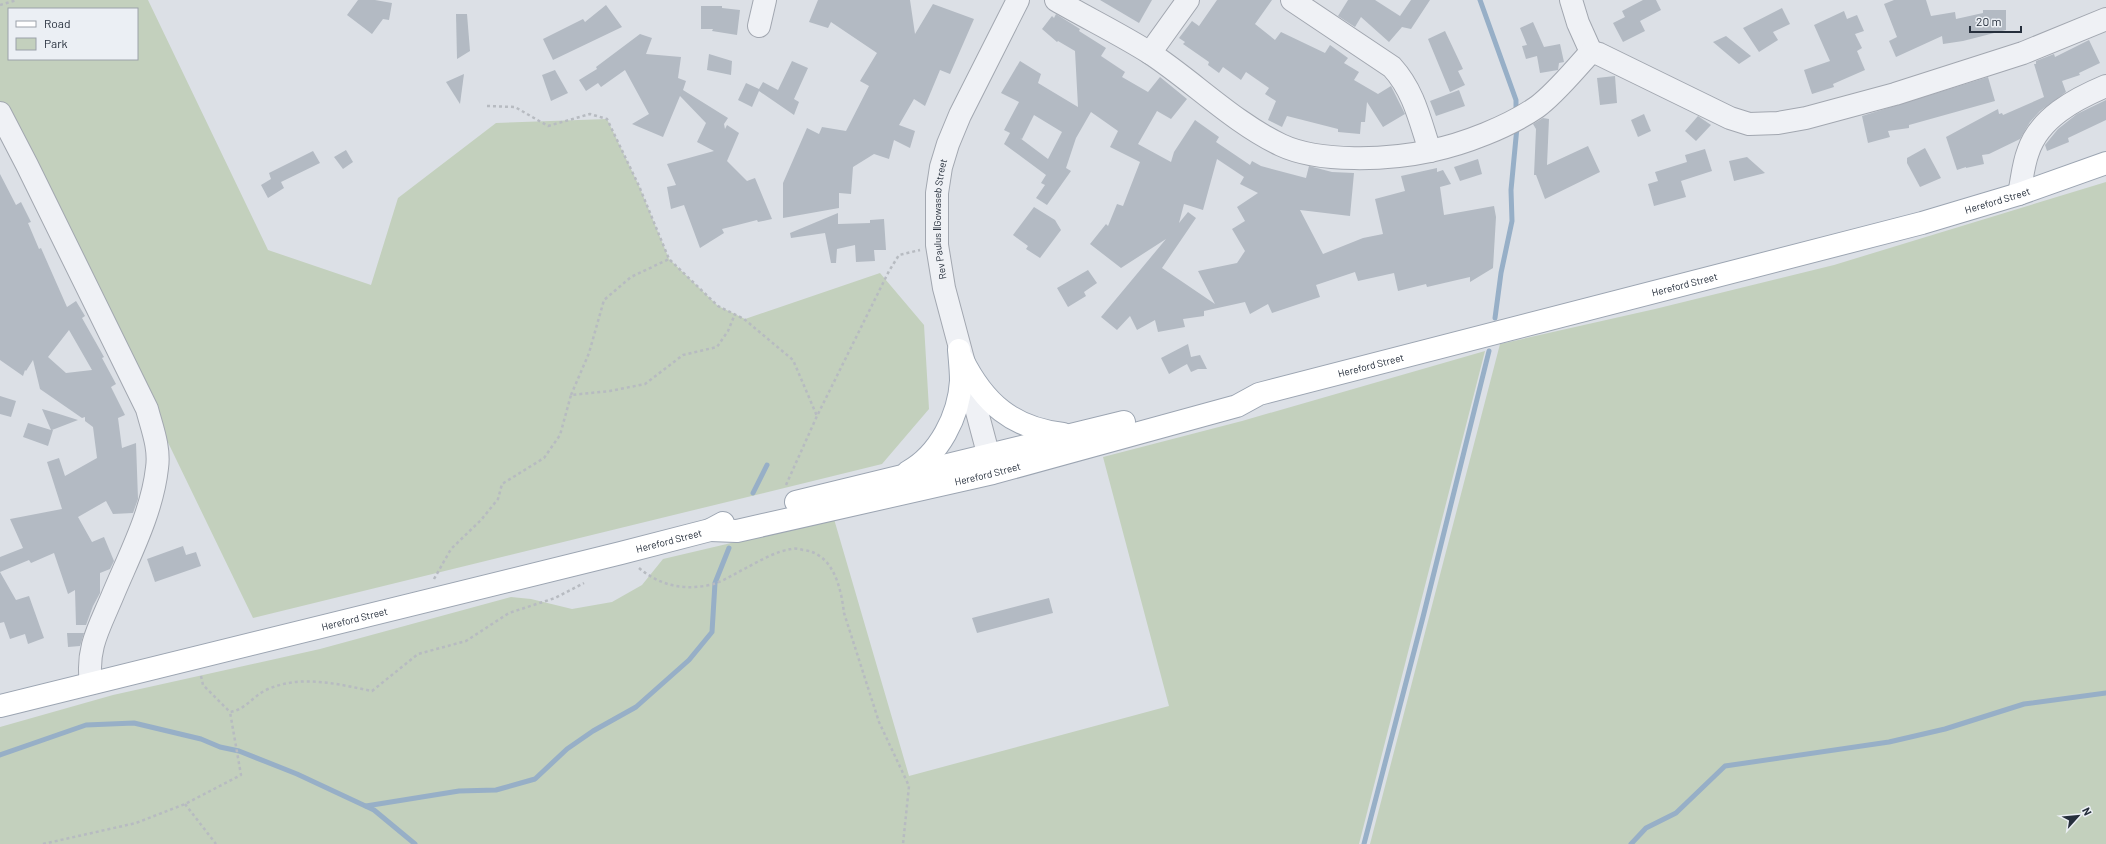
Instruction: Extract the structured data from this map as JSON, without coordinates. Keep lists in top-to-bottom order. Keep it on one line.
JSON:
{"streets":{"main road":["Hereford Street"],"street":["Rev Paulus ǁGowaseb Street"]},"crossings":[["Hereford Street","Rev Paulus ǁGowaseb Street"]],"legend":["Road","Park"],"scale_bar":"20 m","north":"top right"}
